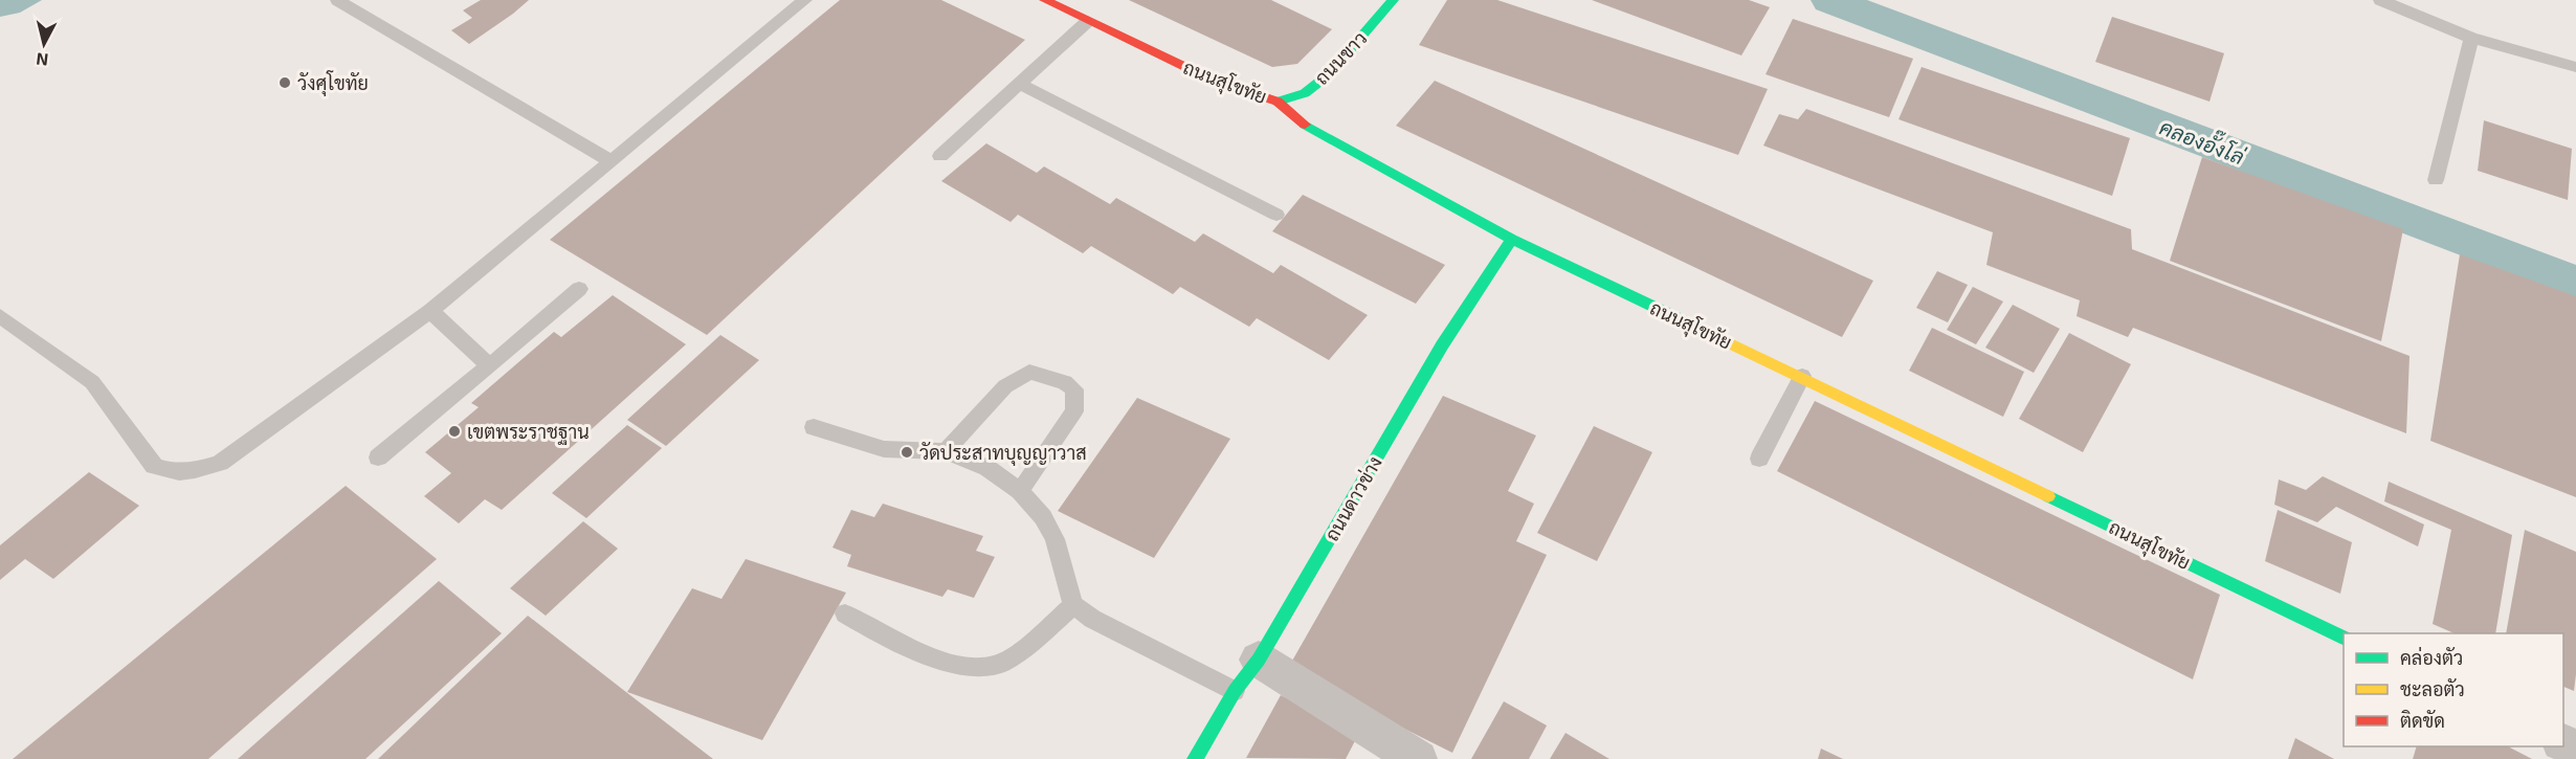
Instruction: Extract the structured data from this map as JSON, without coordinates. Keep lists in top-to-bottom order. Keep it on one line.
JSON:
{"streets":{"street":["ถนนขาว","ถนนสุโขทัย","ถนนดาวข่าง"]},"crossings":[["ถนนขาว","ถนนสุโขทัย"],["ถนนสุโขทัย","ถนนดาวข่าง"]],"water":["คลองอั๊งโล่"],"places":["วังศุโขทัย","เขตพระราชฐาน","วัดประสาทบุญญาวาส"],"legend":["คล่องตัว","ชะลอตัว","ติดขัด"],"north":"bottom"}
